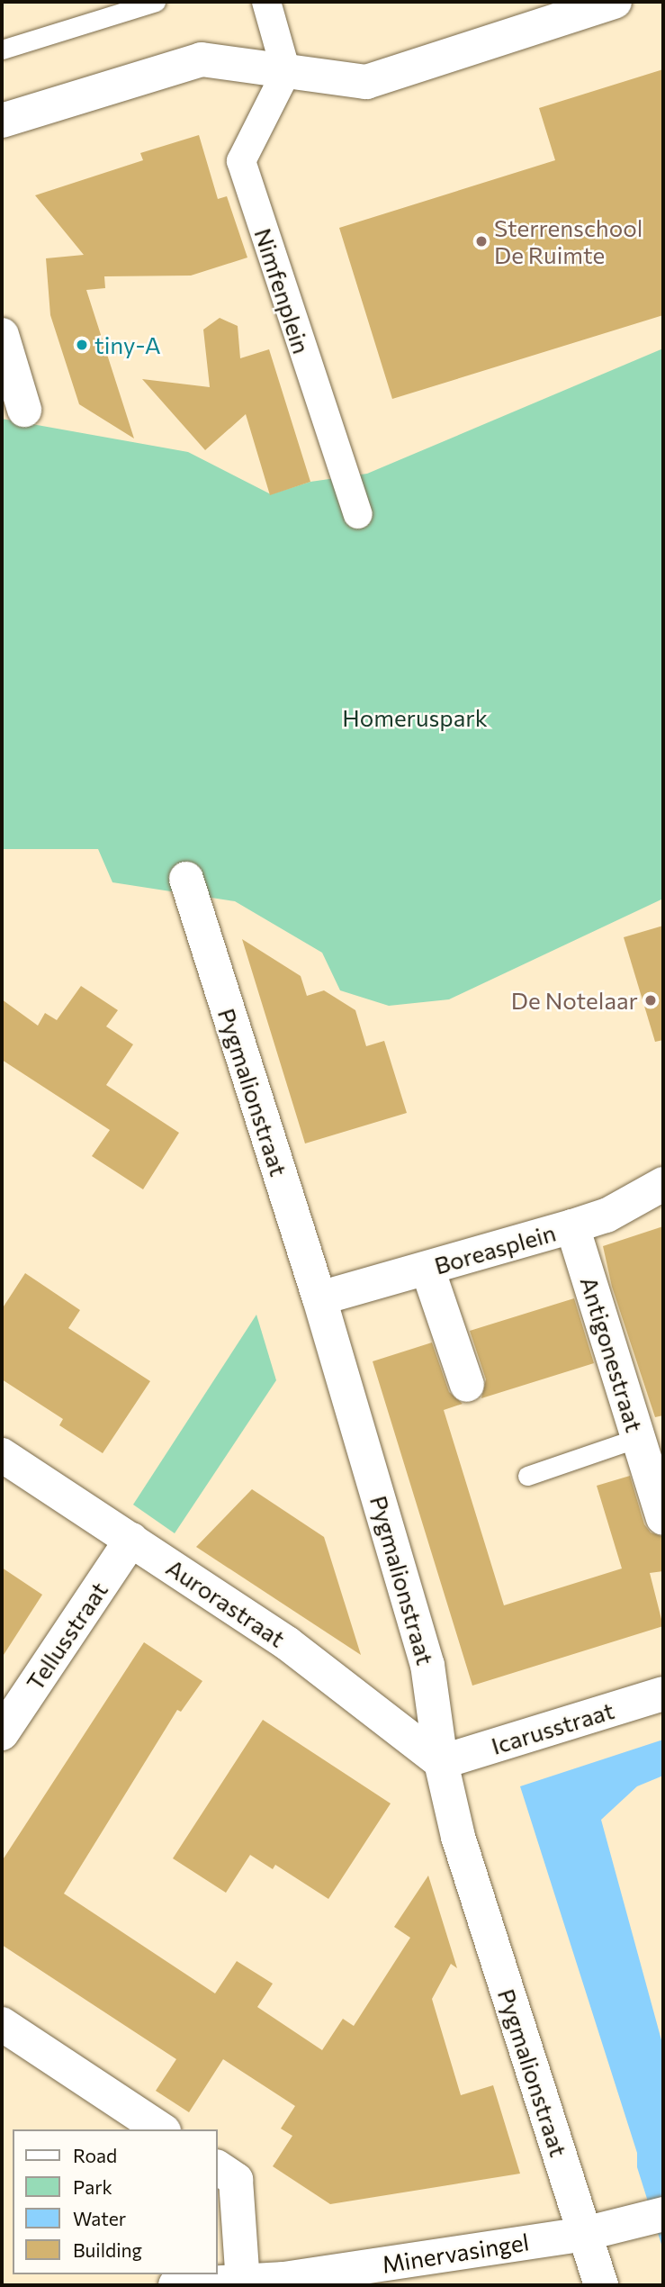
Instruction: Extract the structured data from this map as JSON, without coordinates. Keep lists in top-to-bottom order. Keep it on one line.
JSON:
{"streets":{"street":["Nimfenplein","Pygmalionstraat","Boreasplein","Antigonestraat","Aurorastraat","Tellusstraat","Icarusstraat","Minervasingel"]},"crossings":[["Pygmalionstraat","Boreasplein"],["Pygmalionstraat","Aurorastraat"],["Pygmalionstraat","Icarusstraat"],["Pygmalionstraat","Minervasingel"],["Boreasplein","Antigonestraat"],["Aurorastraat","Tellusstraat"],["Aurorastraat","Icarusstraat"]],"parks":["Homeruspark"],"places":["Sterrenschool De Ruimte","tiny-A","De Notelaar"],"legend":["Road","Park","Water","Building"]}
